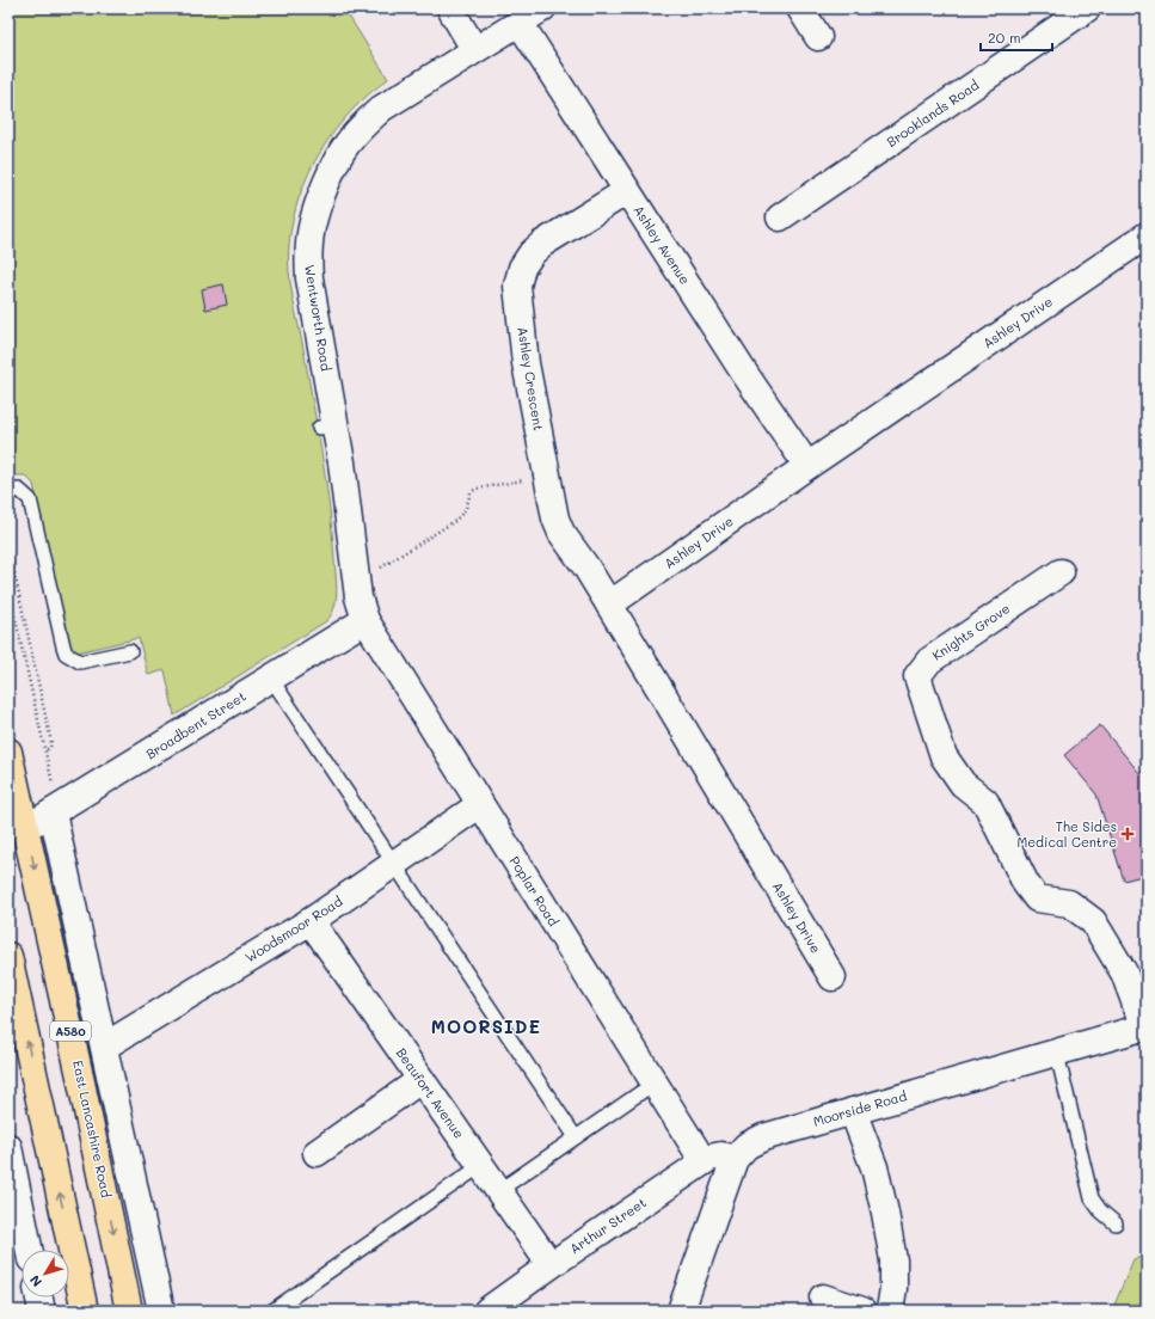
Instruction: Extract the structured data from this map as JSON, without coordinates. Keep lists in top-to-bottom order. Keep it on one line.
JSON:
{"streets":{"highway":["A580","East Lancashire Road"],"street":["Brooklands Road","Ashley Avenue","Wentworth Road","Ashley Drive","Ashley Crescent","Knights Grove","Broadbent Street","Poplar Road","Woodsmoor Road","Beaufort Avenue","Moorside Road","Arthur Street"]},"crossings":[["Ashley Avenue","Wentworth Road"],["Ashley Avenue","Ashley Drive"],["Ashley Avenue","Ashley Crescent"],["Wentworth Road","Broadbent Street"],["Wentworth Road","Poplar Road"],["Ashley Drive","Ashley Crescent"],["Knights Grove","Moorside Road"],["Broadbent Street","Poplar Road"],["Broadbent Street","East Lancashire Road"],["Poplar Road","Woodsmoor Road"],["Poplar Road","Arthur Street"],["Woodsmoor Road","Beaufort Avenue"],["Beaufort Avenue","Arthur Street"],["Moorside Road","Arthur Street"]],"districts":["MOORSIDE"],"places":{"health":["The Sides Medical Centre"]},"scale_bar":"20 m","north":"bottom left"}
